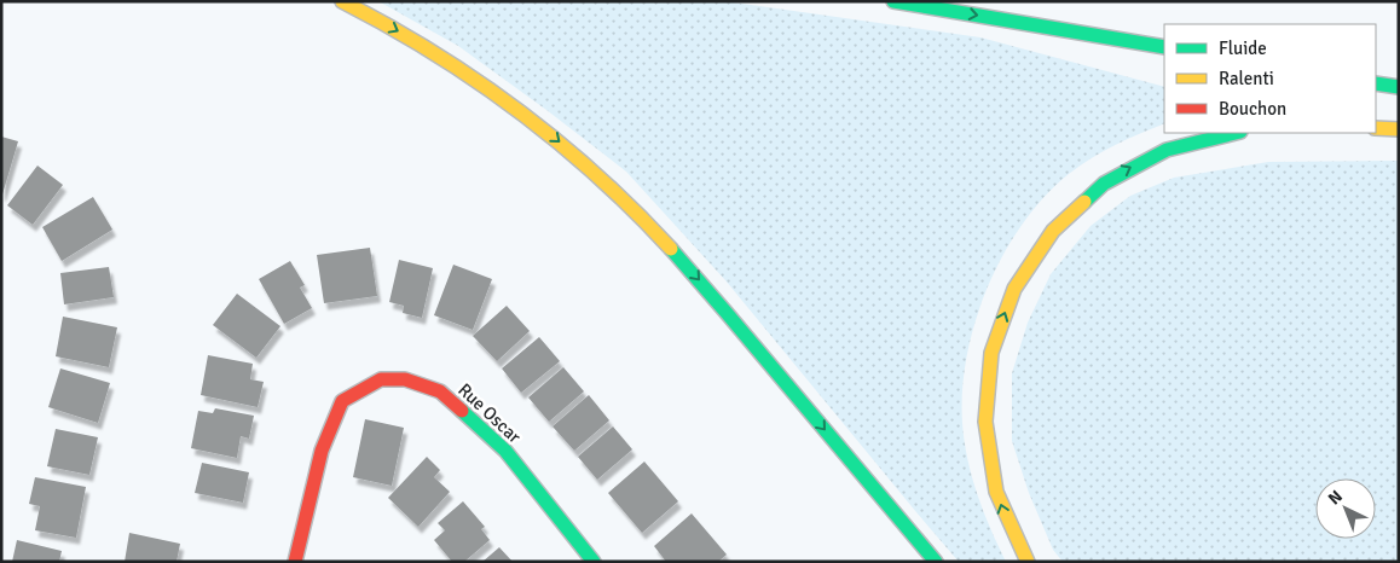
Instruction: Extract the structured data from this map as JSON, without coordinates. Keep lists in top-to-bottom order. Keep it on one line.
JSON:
{"streets":{"main road":["Rue Oscar"]},"legend":["Fluide","Ralenti","Bouchon"],"north":"top left"}
